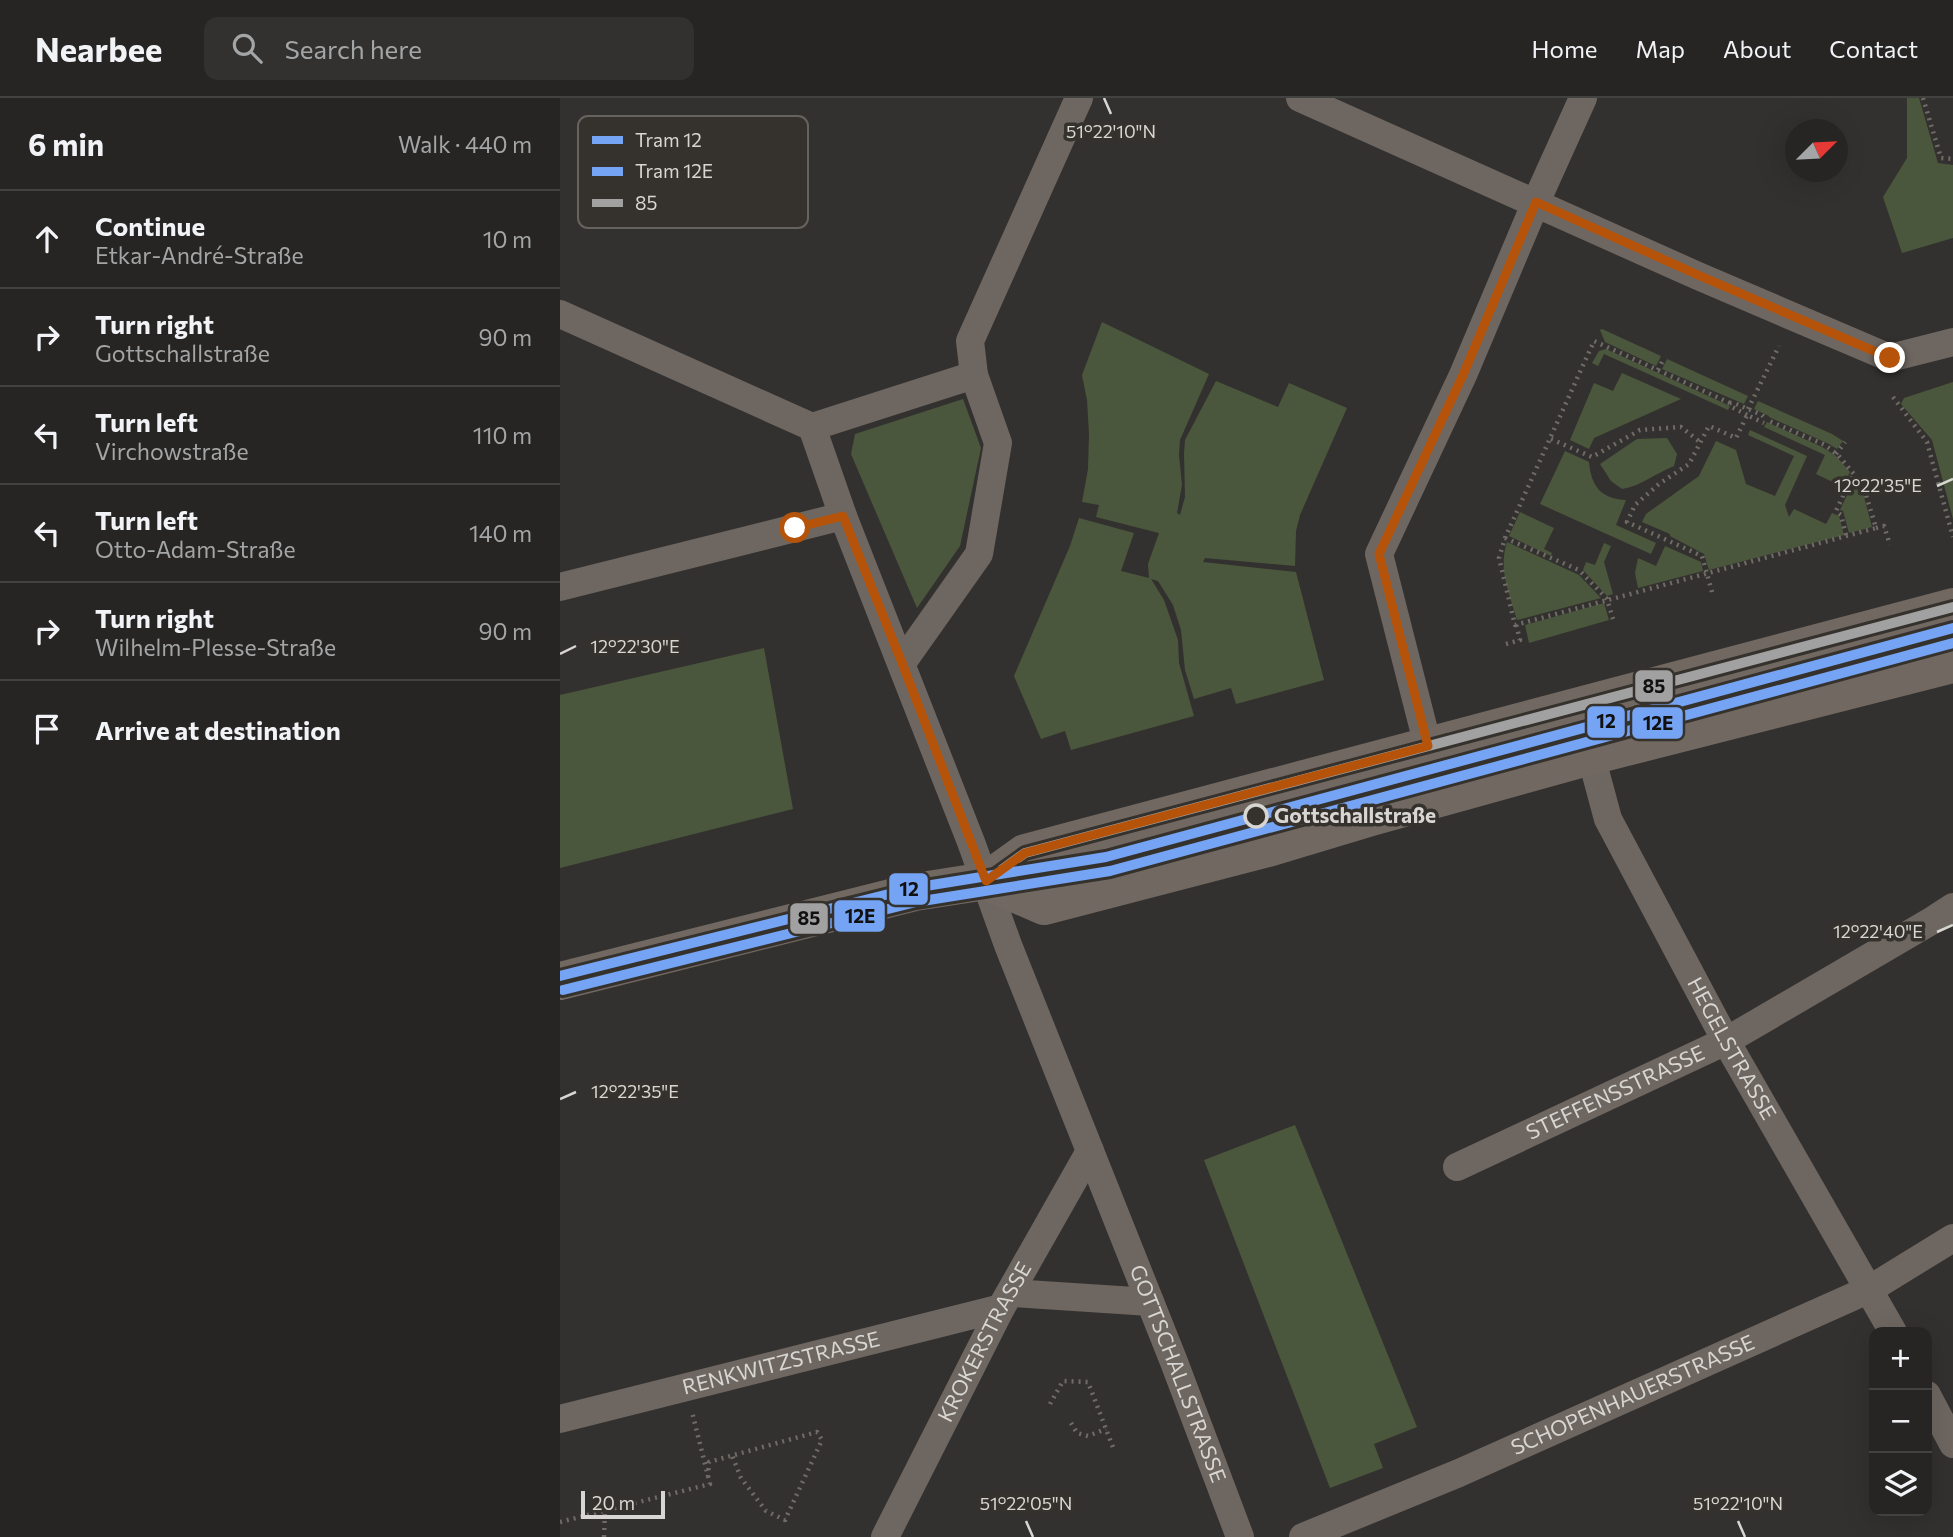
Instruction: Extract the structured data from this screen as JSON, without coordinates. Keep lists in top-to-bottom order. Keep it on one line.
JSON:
{"streets":{"street":["HEGELSTRASSE","STEFFENSSTRASSE","KROKERSTRASSE","RENKWITZSTRASSE","GOTTSCHALLSTRASSE","SCHOPENHAUERSTRASSE"]},"crossings":[["HEGELSTRASSE","STEFFENSSTRASSE"],["HEGELSTRASSE","SCHOPENHAUERSTRASSE"],["KROKERSTRASSE","RENKWITZSTRASSE"],["KROKERSTRASSE","GOTTSCHALLSTRASSE"],["RENKWITZSTRASSE","GOTTSCHALLSTRASSE"]],"places":["Gottschallstraße"],"lines":["transit line 85","tram line 12","tram line 12E"],"legend":["Tram 12","Tram 12E","85"],"scale_bar":"20 m","north":"top right","page":{"header":"Nearbee","search":"Search here","nav":["Home","Map","About","Contact"],"heading":["6 min","Walk · 440 m"],"list":[["Continue","Etkar-André-Straße","10 m"],["Turn right","Gottschallstraße","90 m"],["Turn left","Virchowstraße","110 m"],["Turn left","Otto-Adam-Straße","140 m"],["Turn right","Wilhelm-Plesse-Straße","90 m"],"Arrive at destination"],"map_buttons":["+","−"],"scale":"20 m"},"coordinates":["51°22'10\"N","12°22'35\"E","12°22'30\"E","12°22'40\"E","51°22'05\"N"]}
